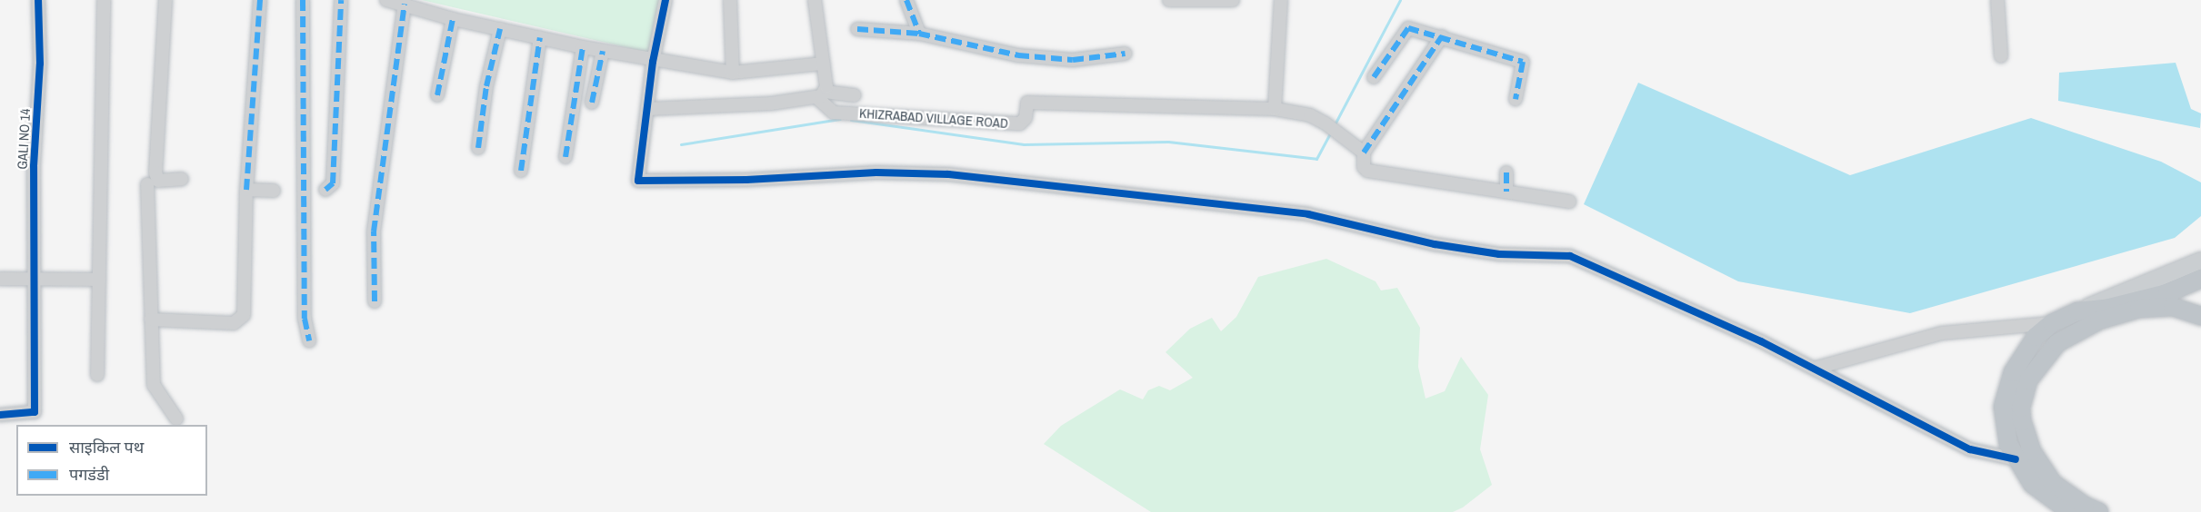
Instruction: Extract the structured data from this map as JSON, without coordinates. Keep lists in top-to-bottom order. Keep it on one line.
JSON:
{"streets":{"street":["KHIZRABAD VILLAGE ROAD","GALI NO 14"]},"legend":["साइकिल पथ","पगडंडी"]}
